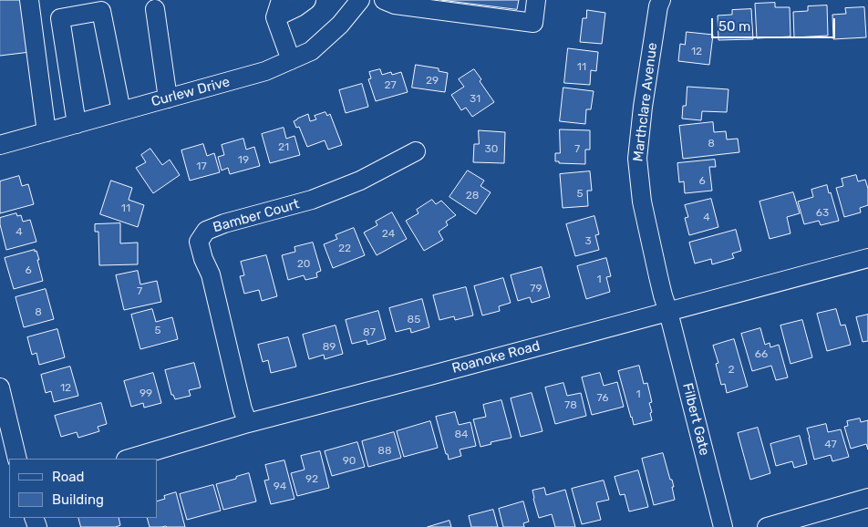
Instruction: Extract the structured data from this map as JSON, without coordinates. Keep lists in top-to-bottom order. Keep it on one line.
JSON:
{"streets":{"street":["Curlew Drive","Marthclare Avenue","Bamber Court","Roanoke Road","Filbert Gate"]},"crossings":[["Marthclare Avenue","Roanoke Road"],["Marthclare Avenue","Filbert Gate"],["Bamber Court","Roanoke Road"],["Roanoke Road","Filbert Gate"]],"house_numbers":["12","11","29","27","31","8","21","30","7","19","17","6","5","28","11","63","4","4","24","3","22","20","6","1","79","7","8","85","5","87","89","66","2","12","99","1","76","78","84","47","88","90","92","94"],"legend":["Road","Building"],"scale_bar":"50 m"}
